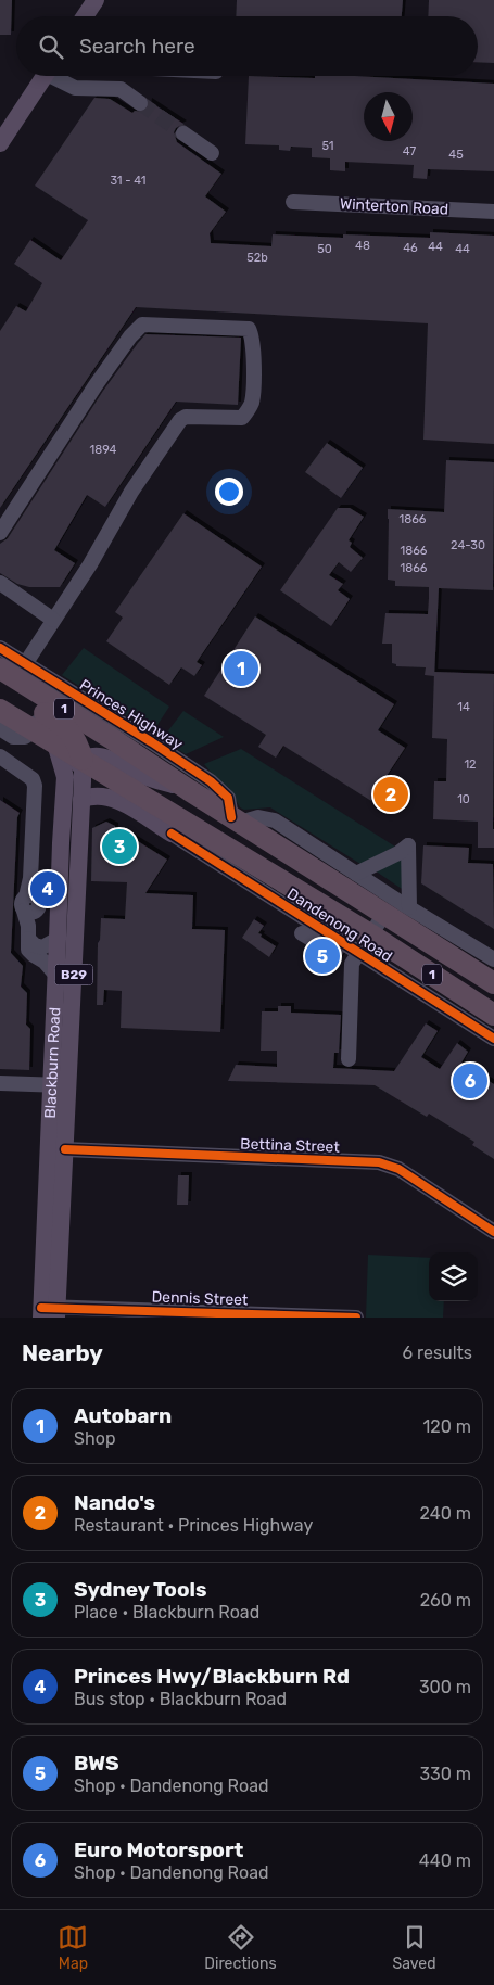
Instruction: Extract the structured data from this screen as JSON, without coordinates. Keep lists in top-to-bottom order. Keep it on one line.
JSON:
{"streets":{"highway":["1","Princes Highway"],"main road":["B29","Blackburn Road"],"street":["Winterton Road","Dandenong Road","Bettina Street","Dennis Street"]},"crossings":[["1","Dandenong Road"],["1","Blackburn Road"],["Princes Highway","Dandenong Road"],["Blackburn Road","Bettina Street"],["Blackburn Road","Dennis Street"]],"house_numbers":["51","47","45","31 - 41","48","44","46","50","44","52b","1894","1866","24-30","1866","1866","14","12","10"],"north":"bottom","page":{"search":"Search here","pins":["1","2","3","4","5","6"],"heading":["Nearby","6 results"],"list":[{"mark":"1","name":"Autobarn","note":"Shop","value":"120 m"},{"mark":"2","name":"Nando's","note":"Restaurant · Princes Highway","value":"240 m"},{"mark":"3","name":"Sydney Tools","note":"Place · Blackburn Road","value":"260 m"},{"mark":"4","name":"Princes Hwy/Blackburn Rd","note":"Bus stop · Blackburn Road","value":"300 m"},{"mark":"5","name":"BWS","note":"Shop · Dandenong Road","value":"330 m"},{"mark":"6","name":"Euro Motorsport","note":"Shop · Dandenong Road","value":"440 m"}],"nav":["Map","Directions","Saved"]}}
